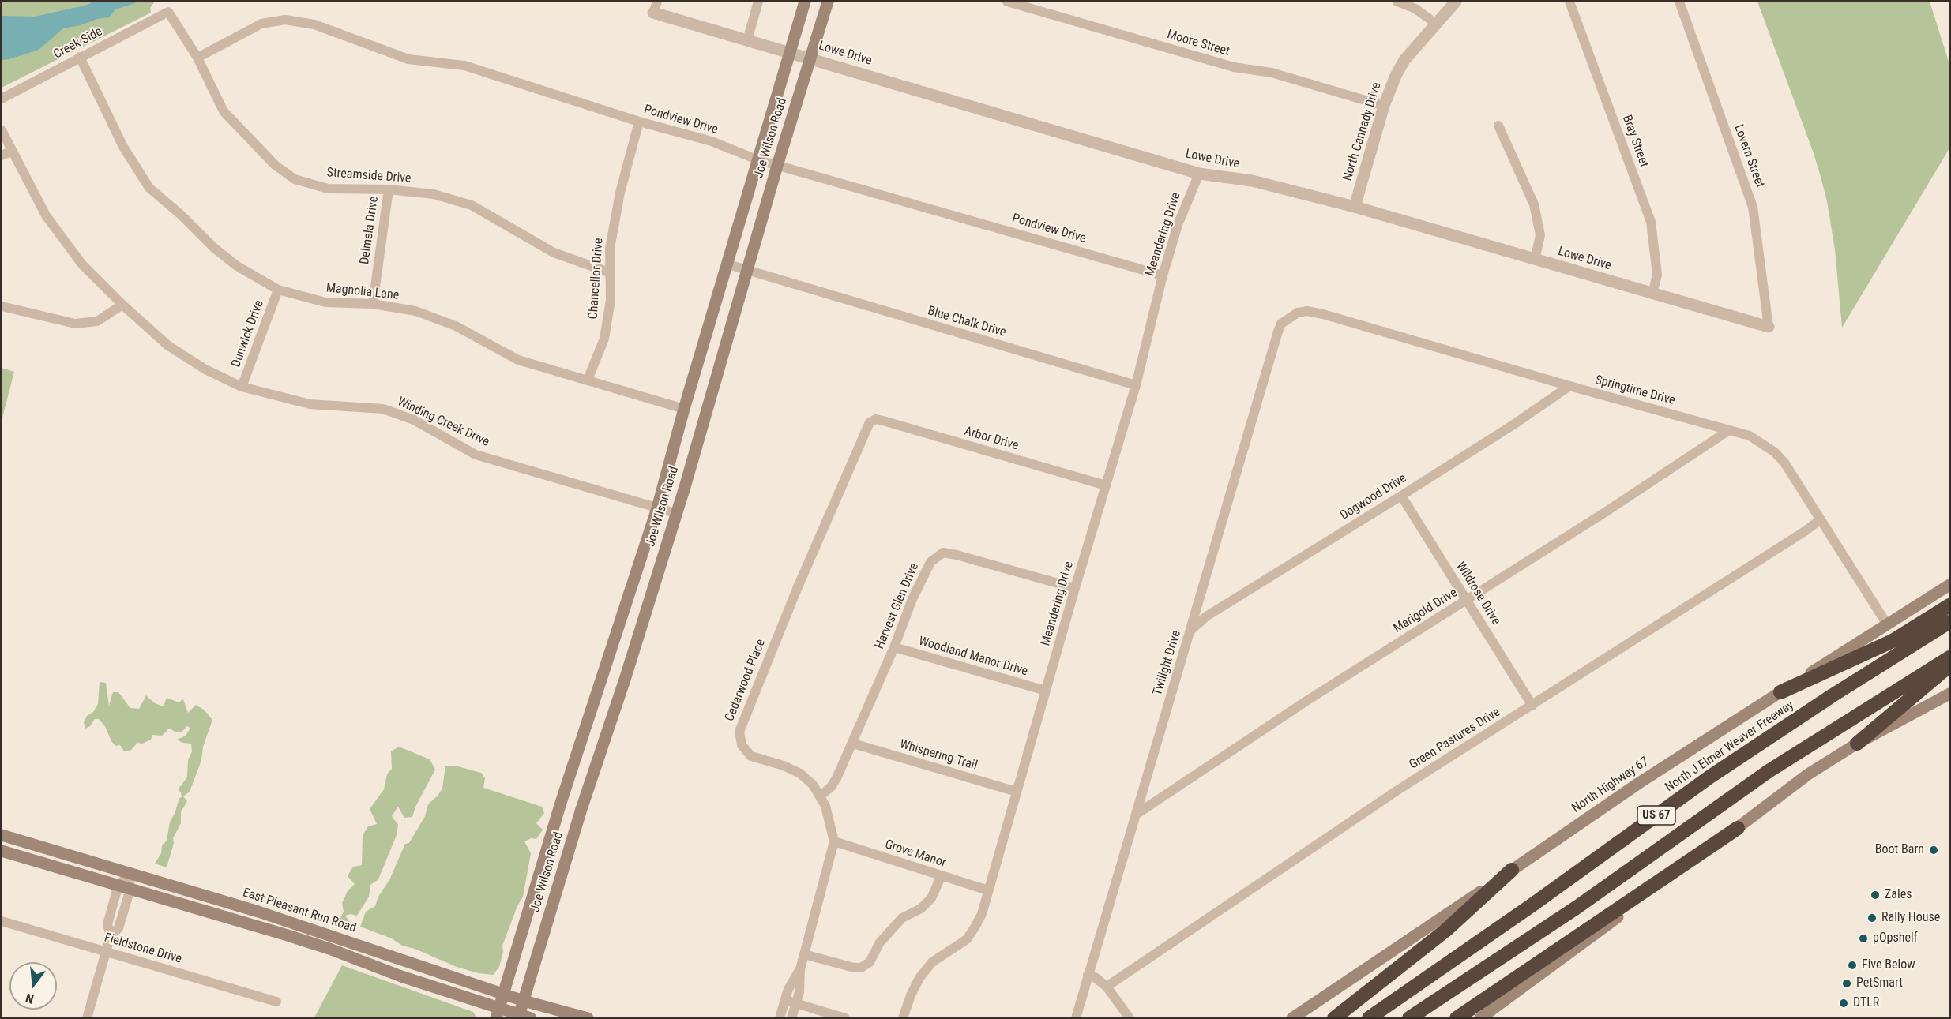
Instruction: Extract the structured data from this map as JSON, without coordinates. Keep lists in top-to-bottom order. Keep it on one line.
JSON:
{"streets":{"highway":["North J Elmer Weaver Freeway","US 67"],"main road":["Joe Wilson Road","North Highway 67","East Pleasant Run Road"],"street":["Creek Side","Moore Street","Lowe Drive","Pondview Drive","North Cannady Drive","Bray Street","Lovern Street","Streamside Drive","Delmela Drive","Meandering Drive","Chancellor Drive","Magnolia Lane","Blue Chalk Drive","Dunwick Drive","Springtime Drive","Winding Creek Drive","Arbor Drive","Dogwood Drive","Wildrose Drive","Harvest Glen Drive","Marigold Drive","Woodland Manor Drive","Twilight Drive","Cedarwood Place","Green Pastures Drive","Whispering Trail","Grove Manor","Fieldstone Drive"]},"crossings":[["Creek Side","Streamside Drive"],["Creek Side","Magnolia Lane"],["Moore Street","North Cannady Drive"],["Lowe Drive","North Cannady Drive"],["Lowe Drive","Joe Wilson Road"],["Lowe Drive","Bray Street"],["Lowe Drive","Lovern Street"],["Lowe Drive","Meandering Drive"],["Pondview Drive","Joe Wilson Road"],["Pondview Drive","Streamside Drive"],["Pondview Drive","Meandering Drive"],["Pondview Drive","Chancellor Drive"],["Joe Wilson Road","Magnolia Lane"],["Joe Wilson Road","Blue Chalk Drive"],["Joe Wilson Road","Winding Creek Drive"],["Joe Wilson Road","East Pleasant Run Road"],["Streamside Drive","Delmela Drive"],["Streamside Drive","Chancellor Drive"],["Delmela Drive","Magnolia Lane"],["Meandering Drive","Blue Chalk Drive"],["Meandering Drive","Arbor Drive"],["Meandering Drive","Harvest Glen Drive"],["Meandering Drive","Woodland Manor Drive"],["Meandering Drive","Whispering Trail"],["Meandering Drive","Grove Manor"],["Chancellor Drive","Magnolia Lane"],["Magnolia Lane","Dunwick Drive"],["Dunwick Drive","Winding Creek Drive"],["Springtime Drive","Dogwood Drive"],["Springtime Drive","Marigold Drive"],["Springtime Drive","Twilight Drive"],["Springtime Drive","Green Pastures Drive"],["Springtime Drive","North Highway 67"],["Arbor Drive","Cedarwood Place"],["Dogwood Drive","Wildrose Drive"],["Dogwood Drive","Twilight Drive"],["Wildrose Drive","Marigold Drive"],["Wildrose Drive","Green Pastures Drive"],["Harvest Glen Drive","Woodland Manor Drive"],["Harvest Glen Drive","Cedarwood Place"],["Harvest Glen Drive","Whispering Trail"],["Marigold Drive","Twilight Drive"],["Cedarwood Place","Grove Manor"]],"places":["Boot Barn","Zales","Rally House","pOpshelf","Five Below","PetSmart","DTLR"],"north":"bottom"}
